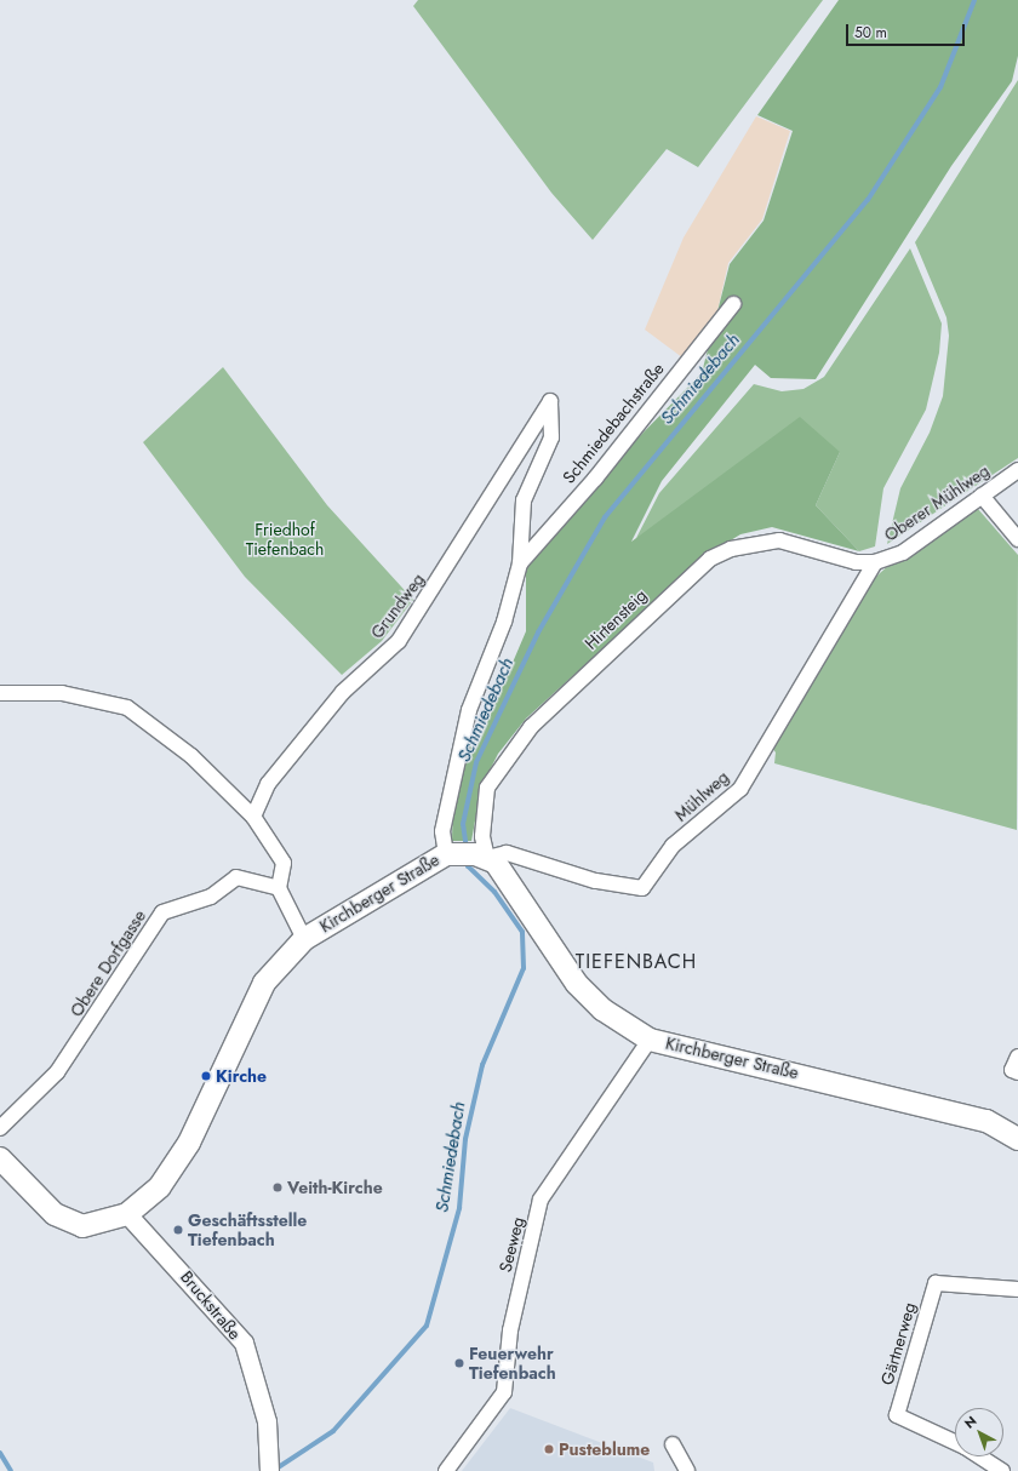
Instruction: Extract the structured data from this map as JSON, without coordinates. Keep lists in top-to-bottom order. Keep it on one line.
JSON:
{"streets":{"main road":["Kirchberger Straße"],"street":["Schmiedebachstraße","Oberer Mühlweg","Grundweg","Hirtensteig","Mühlweg","Obere Dorfgasse","Seeweg","Bruckstraße","Gärtnerweg"]},"crossings":[["Schmiedebachstraße","Grundweg"],["Schmiedebachstraße","Hirtensteig"],["Schmiedebachstraße","Mühlweg"],["Schmiedebachstraße","Kirchberger Straße"],["Oberer Mühlweg","Hirtensteig"],["Oberer Mühlweg","Mühlweg"],["Hirtensteig","Mühlweg"],["Hirtensteig","Kirchberger Straße"],["Mühlweg","Kirchberger Straße"],["Kirchberger Straße","Seeweg"],["Kirchberger Straße","Bruckstraße"]],"districts":["TIEFENBACH"],"water":["Schmiedebach"],"parks":["Friedhof Tiefenbach"],"places":["Kirche","Veith-Kirche","Geschäftsstelle Tiefenbach","Feuerwehr Tiefenbach","Pusteblume"],"scale_bar":"50 m","north":"top left"}
